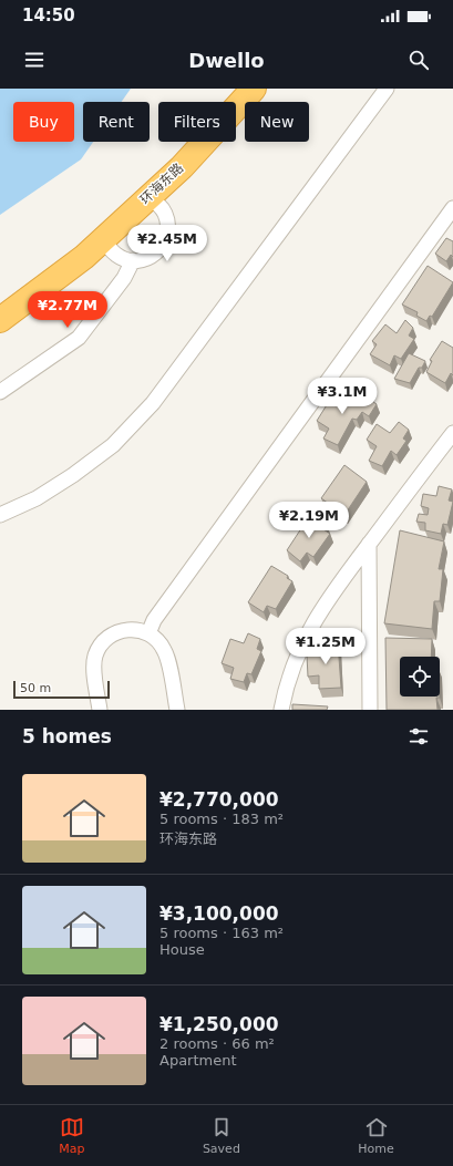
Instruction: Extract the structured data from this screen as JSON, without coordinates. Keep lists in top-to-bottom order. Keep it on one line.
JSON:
{"streets":{"highway":["环海东路"]},"scale_bar":"50 m","page":{"status":"14:50","header":"Dwello","chip":["Buy","Rent","Filters","New"],"price":["¥2.45M","¥2.77M","¥3.1M","¥2.19M","¥1.25M"],"scale":"50 m","heading":"5 homes","list":[{"name":"¥2,770,000","note":"5 rooms · 183 m² · 环海东路"},{"name":"¥3,100,000","note":"5 rooms · 163 m² · House"},{"name":"¥1,250,000","note":"2 rooms · 66 m² · Apartment"}],"tabs":["Map","Saved","Home"]}}
